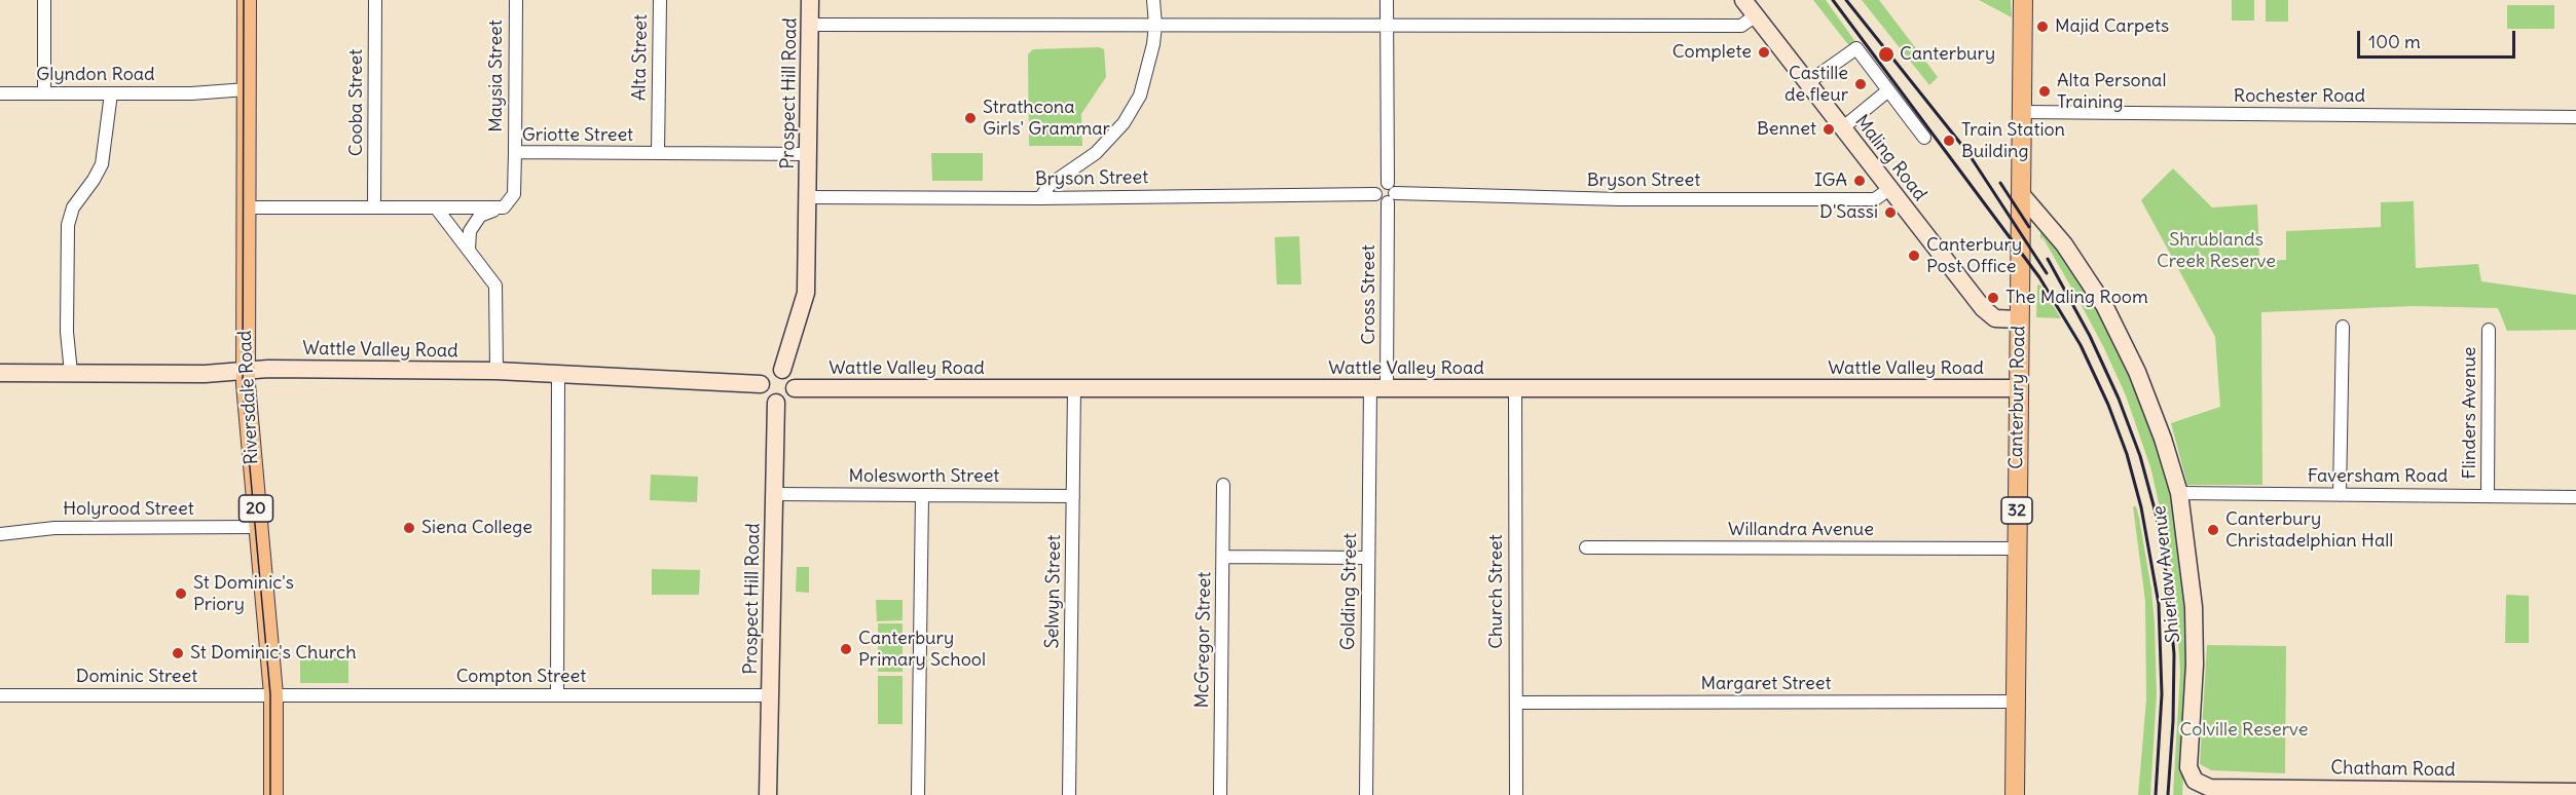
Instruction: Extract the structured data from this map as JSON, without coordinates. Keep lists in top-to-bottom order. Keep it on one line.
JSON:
{"streets":{"main road":["Riversdale Road","Canterbury Road","20","32"],"street":["Alta Street","Glyndon Road","Maysia Street","Prospect Hill Road","Rochester Road","Cooba Street","Griotte Street","Maling Road","Bryson Street","Cross Street","Wattle Valley Road","Flinders Avenue","Molesworth Street","Faversham Road","Holyrood Street","Willandra Avenue","Shierlaw Avenue","Selwyn Street","Golding Street","Church Street","McGregor Street","Dominic Street","Compton Street","Margaret Street","Chatham Road"]},"crossings":[["Alta Street","Griotte Street"],["Glyndon Road","Riversdale Road"],["Maysia Street","Griotte Street"],["Prospect Hill Road","Griotte Street"],["Prospect Hill Road","Bryson Street"],["Prospect Hill Road","Wattle Valley Road"],["Prospect Hill Road","Molesworth Street"],["Prospect Hill Road","Compton Street"],["Rochester Road","Canterbury Road"],["Maling Road","Bryson Street"],["Maling Road","Canterbury Road"],["Bryson Street","Cross Street"],["Cross Street","Wattle Valley Road"],["Cross Street","Golding Street"],["Wattle Valley Road","Riversdale Road"],["Wattle Valley Road","Canterbury Road"],["Wattle Valley Road","Selwyn Street"],["Wattle Valley Road","Golding Street"],["Wattle Valley Road","Church Street"],["Riversdale Road","Holyrood Street"],["Riversdale Road","Dominic Street"],["Riversdale Road","Compton Street"],["Canterbury Road","Willandra Avenue"],["Canterbury Road","Shierlaw Avenue"],["Canterbury Road","Margaret Street"],["Flinders Avenue","Faversham Road"],["Molesworth Street","Selwyn Street"],["Faversham Road","Shierlaw Avenue"],["Shierlaw Avenue","Chatham Road"],["Church Street","Margaret Street"],["Dominic Street","Compton Street"]],"parks":["Shrublands Creek Reserve","Colville Reserve"],"places":["Majid Carpets","Complete","Canterbury","Castille de fleur","Alta Personal Training","Strathcona Girls' Grammar","Bennet","Train Station Building","IGA","D'Sassi","Canterbury Post Office","The Maling Room","Siena College","Canterbury Christadelphian Hall","St Dominic's Priory","Canterbury Primary School","St Dominic's Church"],"scale_bar":"100 m"}
